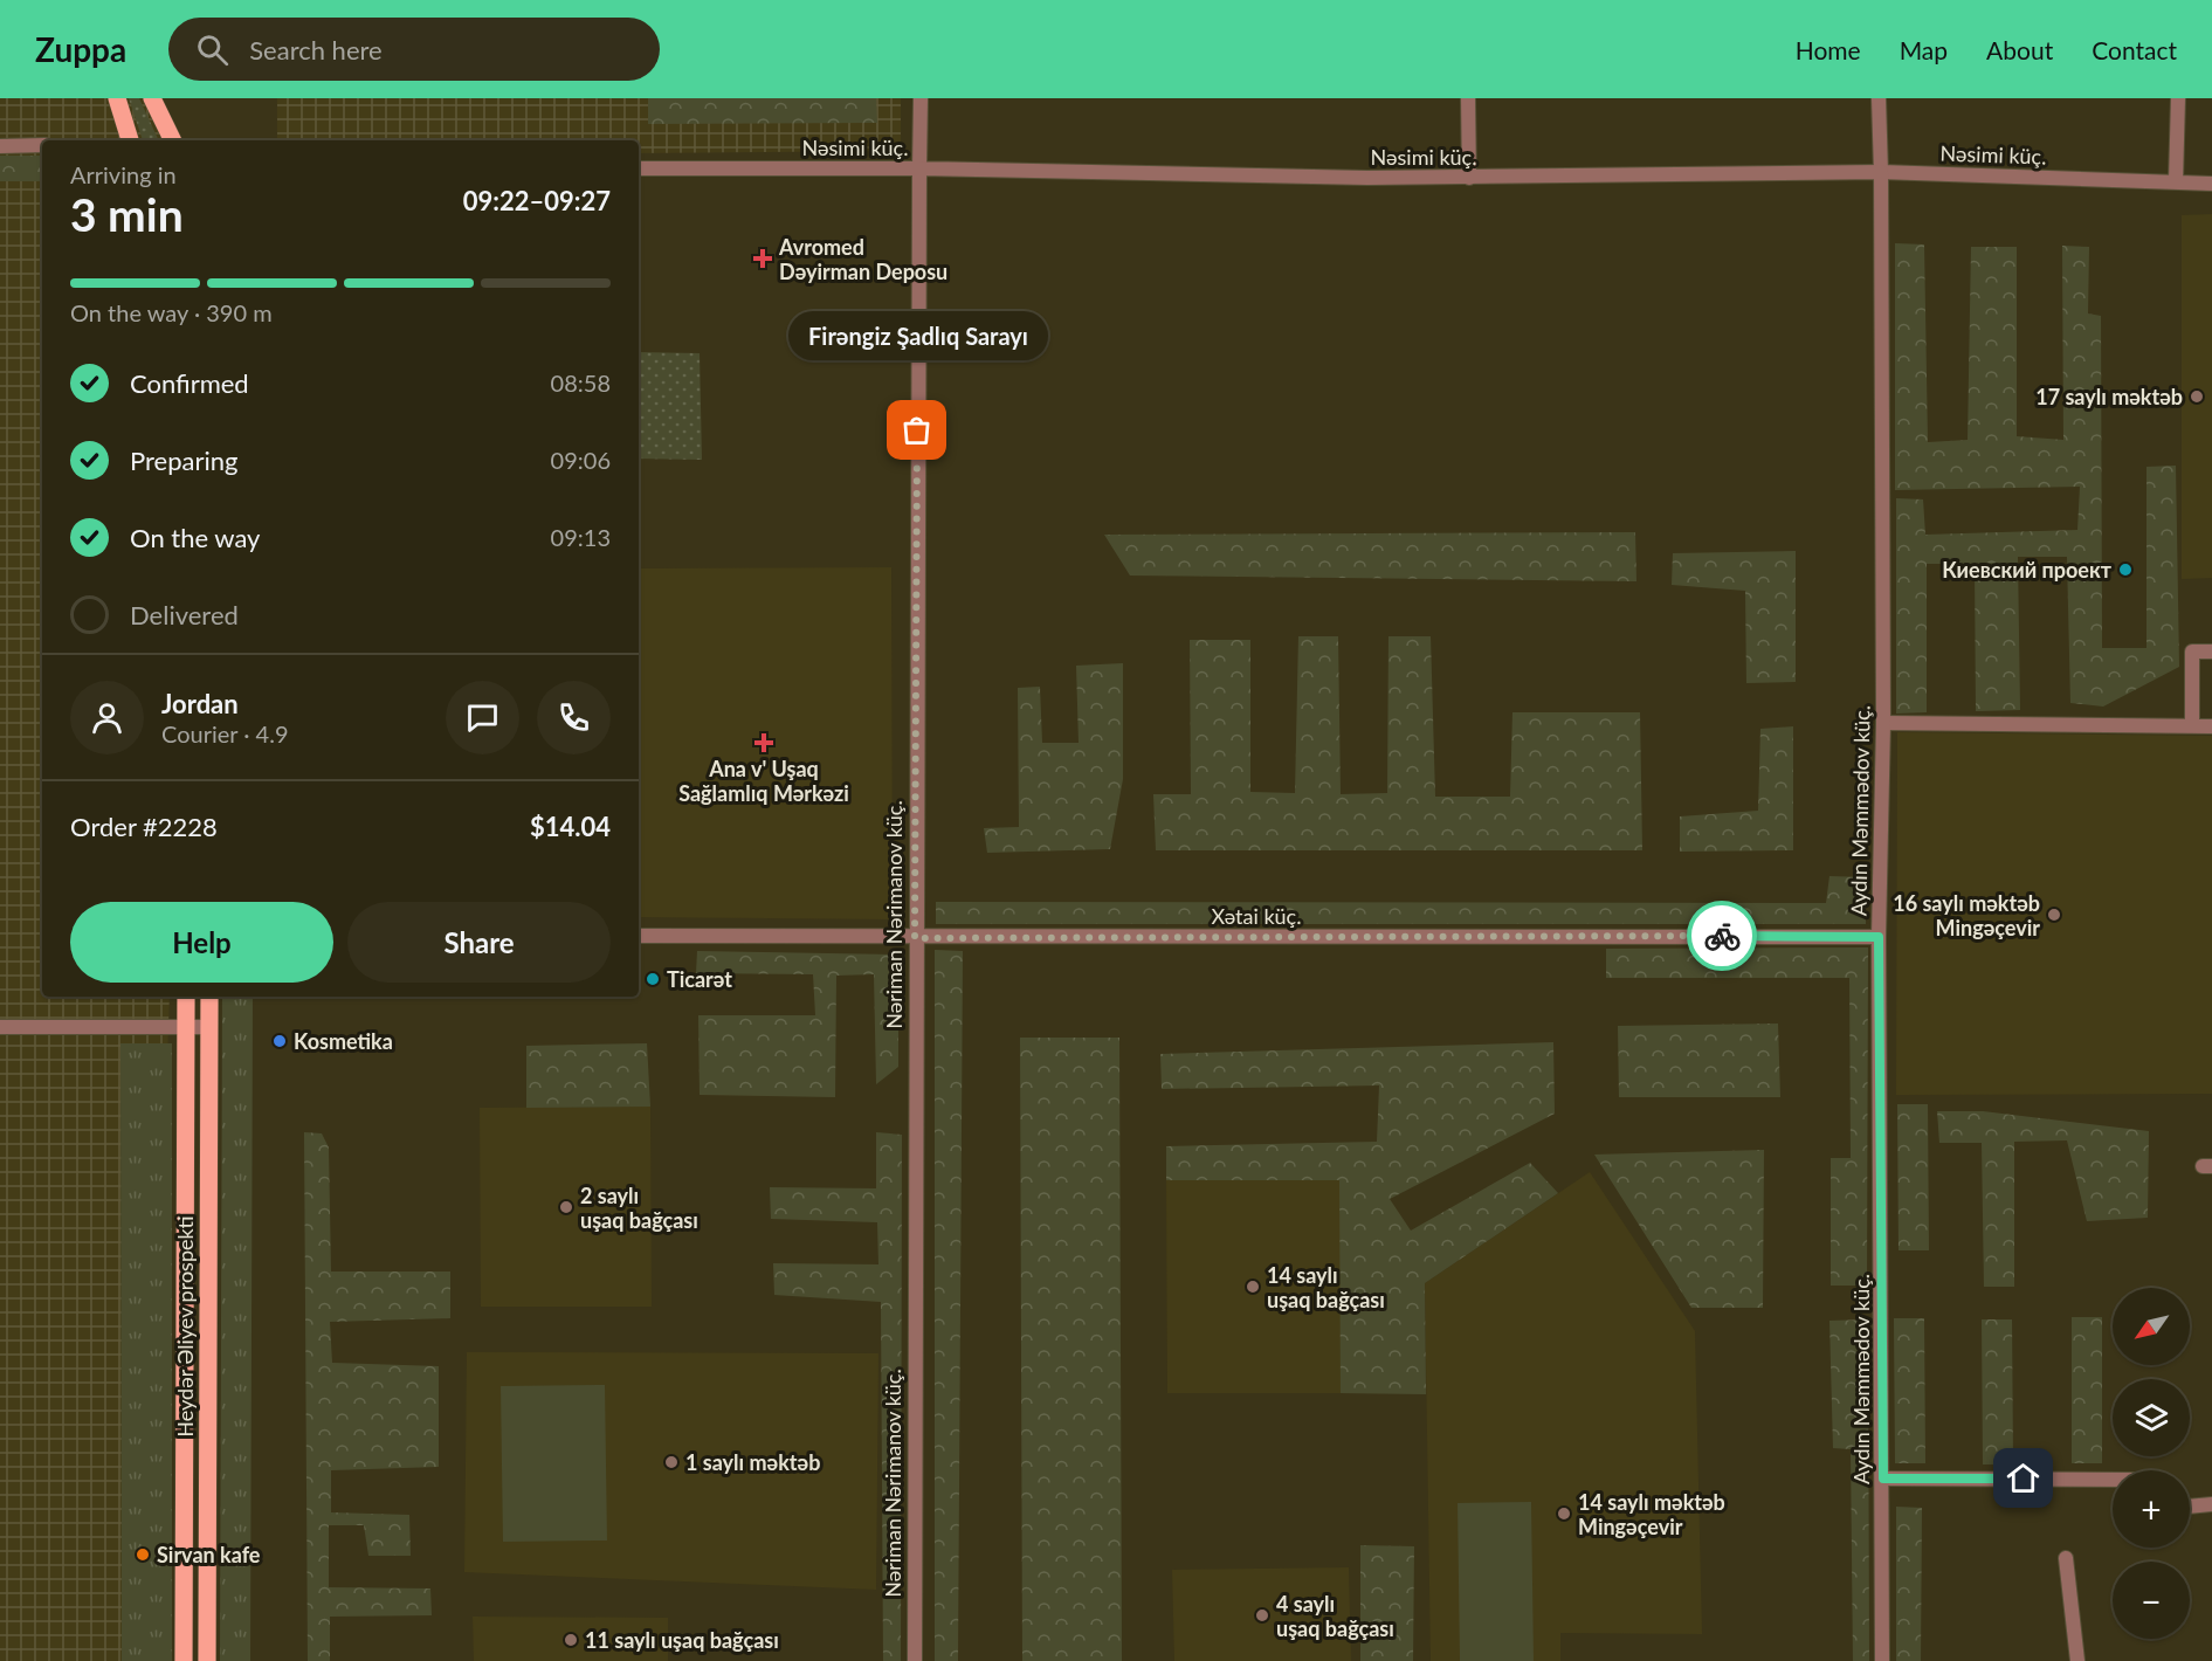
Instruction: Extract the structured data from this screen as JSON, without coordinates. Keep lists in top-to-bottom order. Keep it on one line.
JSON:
{"streets":{"main road":["Heydər Əliyev prospekti"],"street":["Nəsimi küç.","Aydın Məmmədov küç.","Nəriman Nərimanov küç.","Xətai küç."]},"crossings":[["Nəsimi küç.","Aydın Məmmədov küç."],["Nəsimi küç.","Nəriman Nərimanov küç."],["Aydın Məmmədov küç.","Xətai küç."],["Nəriman Nərimanov küç.","Xətai küç."]],"places":{"health":["Avromed Dəyirman Deposu","Ana v' Uşaq Sağlamlıq Mərkəzi"],"other":["17 saylı məktəb","Firəngiz Şadlıq Sarayı","Киевский проект","16 saylı məktəb Mingəçevir","Ticarət","Kosmetika","2 saylı uşaq bağçası","14 saylı uşaq bağçası","1 saylı məktəb","14 saylı məktəb Mingəçevir","Sirvan kafe","4 saylı uşaq bağçası","11 saylı uşaq bağçası"]},"north":"bottom left","page":{"header":"Zuppa","search":"Search here","nav":["Home","Map","About","Contact"],"heading":["3 min","Arriving in","09:22–09:27"],"panel":["Jordan","Courier · 4.9","Order #2228","$14.04"],"bar":"On the way · 390 m","bubble":"Firəngiz Şadlıq Sarayı","list":[["Confirmed","08:58"],["Preparing","09:06"],["On the way","09:13"],"Delivered"],"buttons":["Help","Share"],"map_buttons":["+","−"]}}
